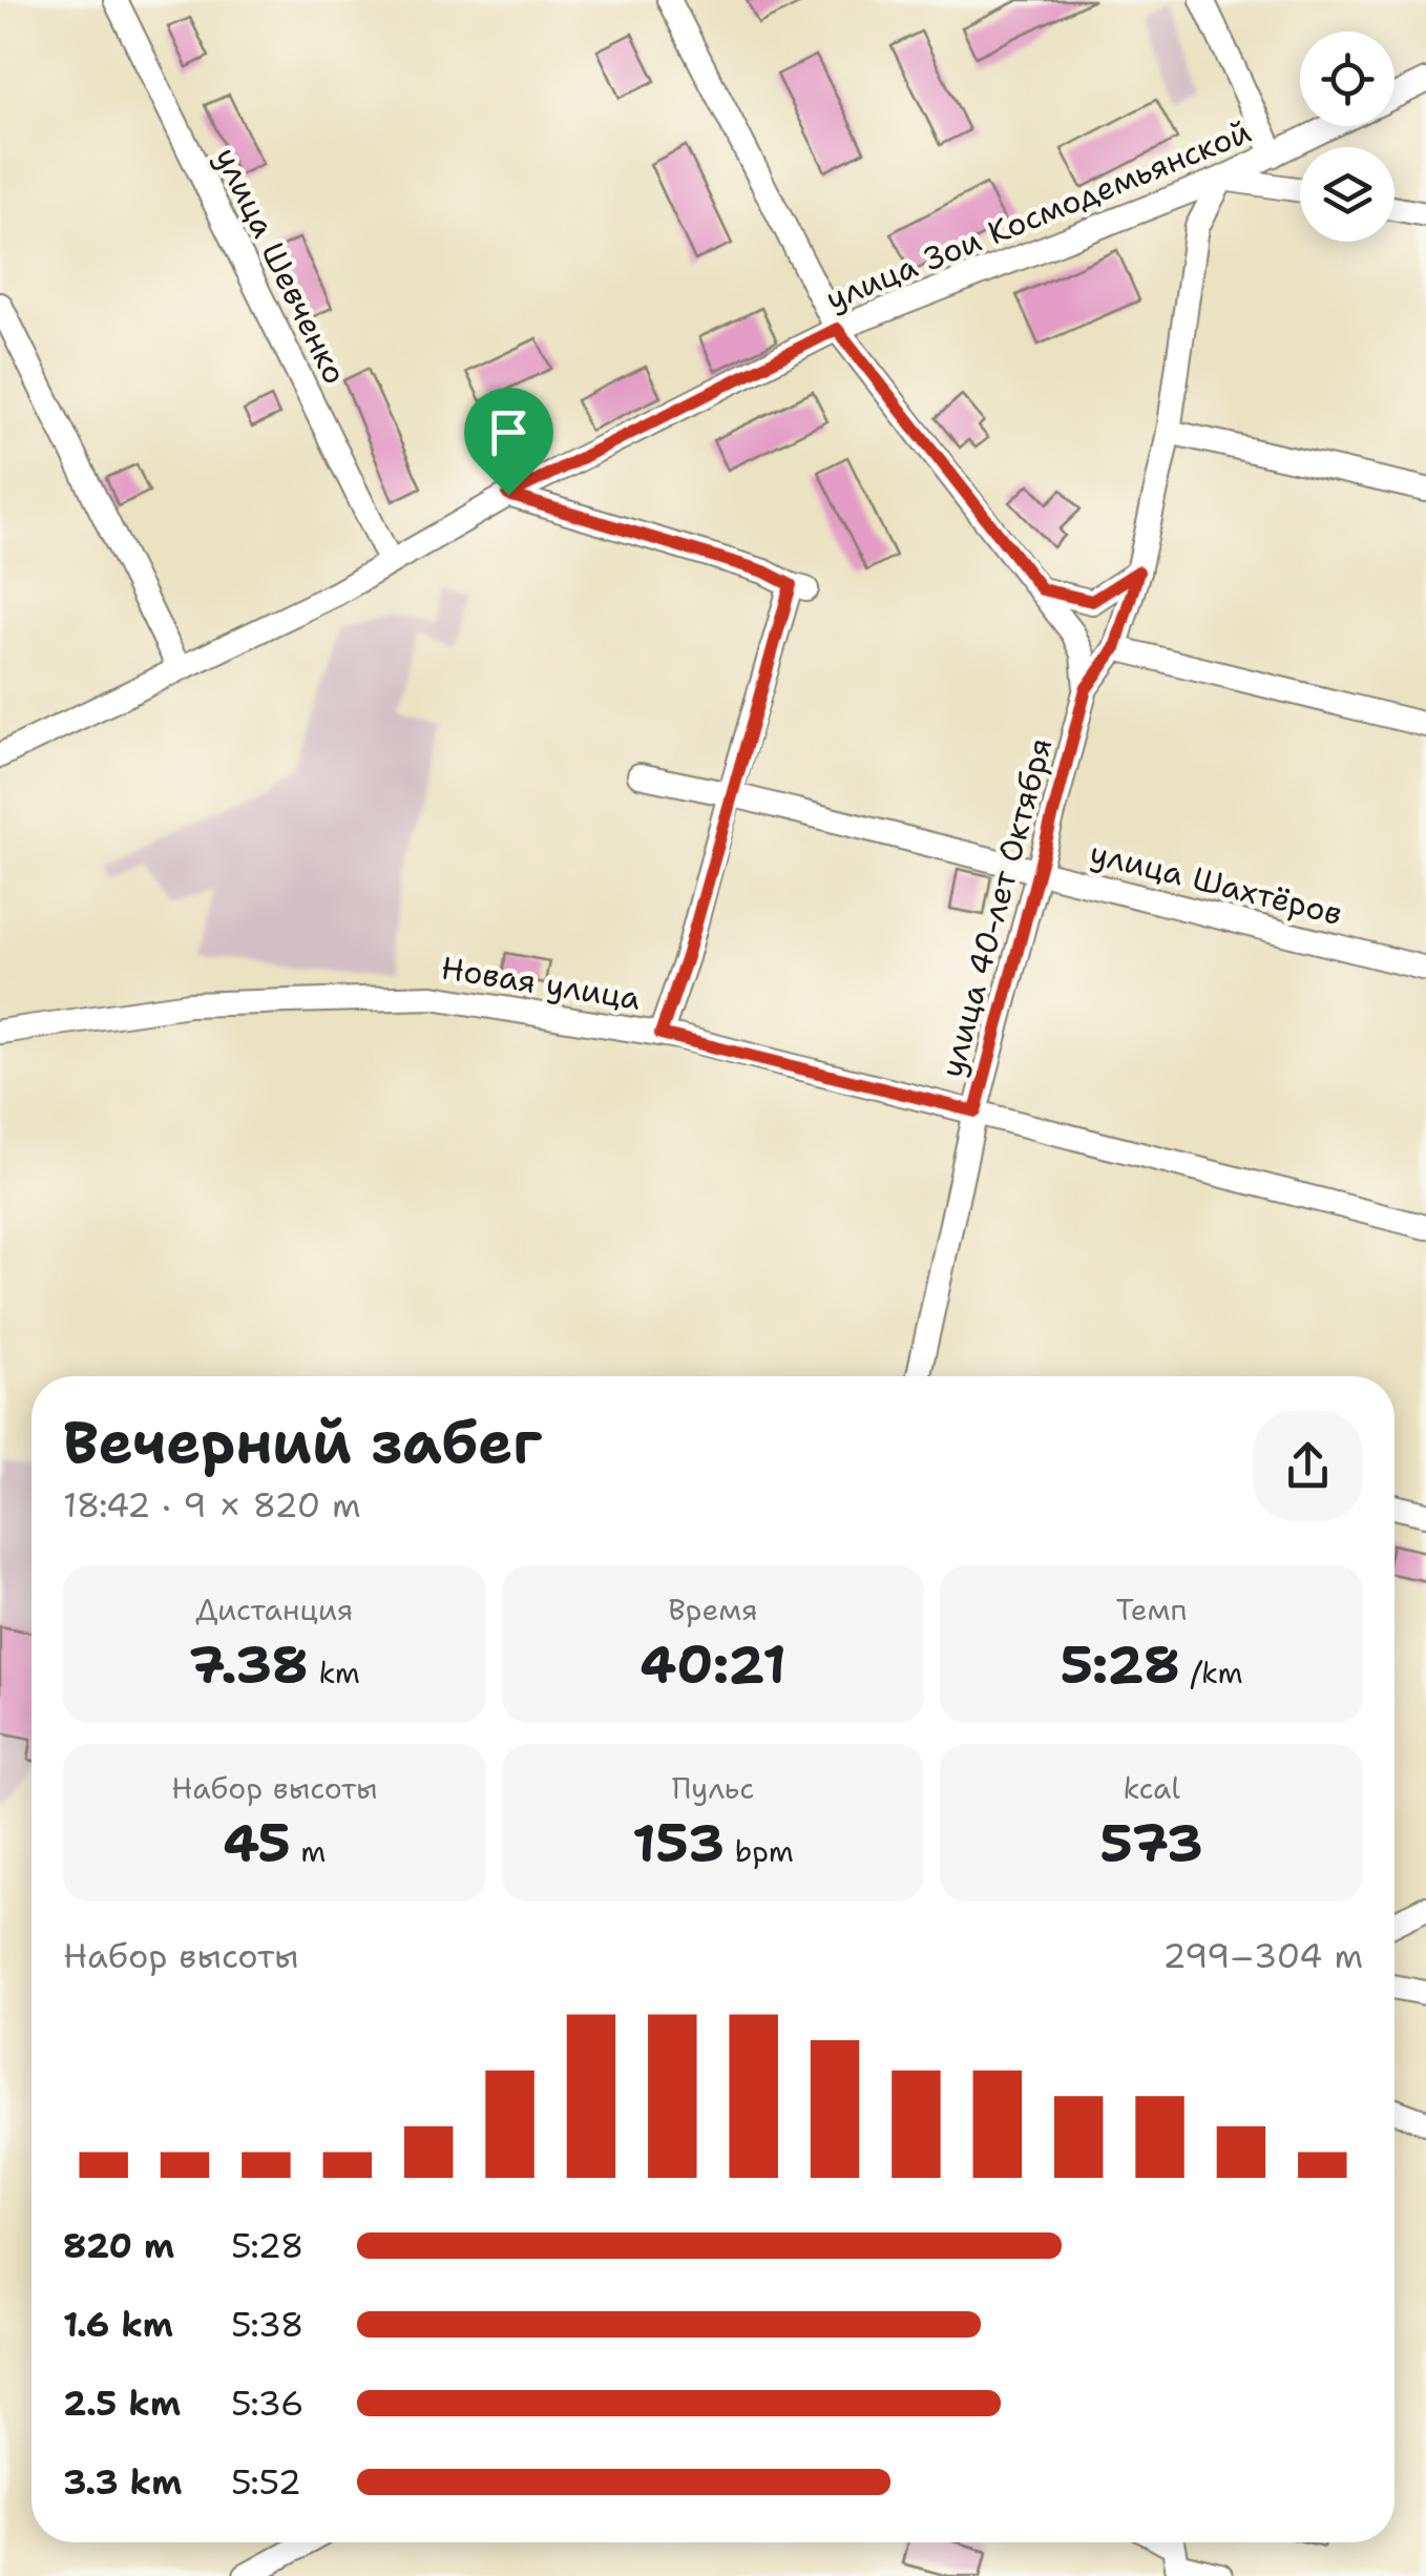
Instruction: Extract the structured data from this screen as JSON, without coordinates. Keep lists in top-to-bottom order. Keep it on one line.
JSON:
{"streets":{"street":["улица Зои Космодемьянской","улица Шевченко","улица Шахтёров","улица 40-лет Октября","Новая улица"]},"crossings":[["улица Зои Космодемьянской","улица Шевченко"],["улица Зои Космодемьянской","улица 40-лет Октября"],["улица Шахтёров","улица 40-лет Октября"],["улица 40-лет Октября","Новая улица"]],"page":{"heading":["Вечерний забег","18:42 · 9 × 820 m"],"stats":[["Дистанция","7.38 km"],["Время","40:21"],["Темп","5:28 /km"],["Набор высоты","45 m"],["Пульс","153 bpm"],["kcal","573"]],"chart":["Набор высоты","299–304 m"],"list":[{"name":"820 m","note":"5:28"},{"name":"1.6 km","note":"5:38"},{"name":"2.5 km","note":"5:36"},{"name":"3.3 km","note":"5:52"}]}}
